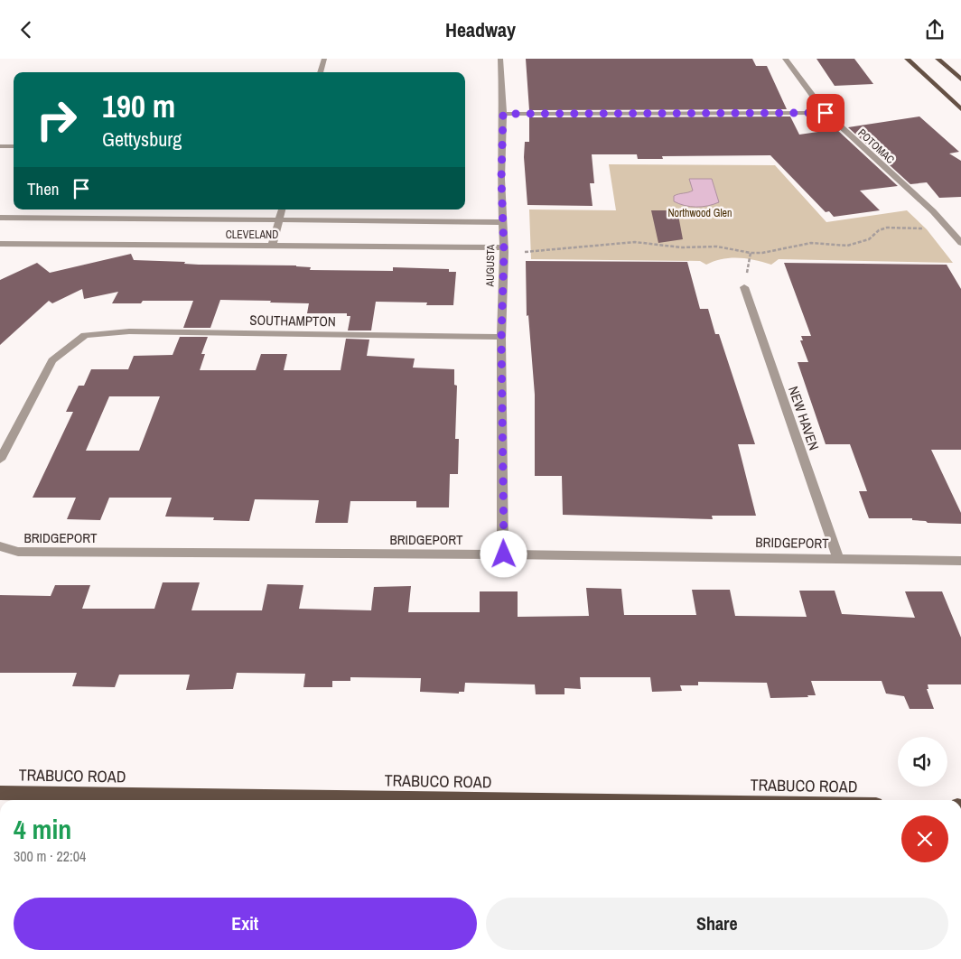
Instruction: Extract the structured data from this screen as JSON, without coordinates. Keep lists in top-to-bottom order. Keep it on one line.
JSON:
{"streets":{"main road":["TRABUCO ROAD"],"street":["POTOMAC","CLEVELAND","AUGUSTA","SOUTHAMPTON","NEW HAVEN","BRIDGEPORT"]},"crossings":[["CLEVELAND","AUGUSTA"],["AUGUSTA","SOUTHAMPTON"],["AUGUSTA","BRIDGEPORT"],["NEW HAVEN","BRIDGEPORT"]],"parks":["Northwood Glen"],"page":{"header":"Headway","turn":["190 m","Gettysburg"],"then":"Then","heading":["4 min","300 m · 22:04"],"buttons":["Exit","Share"]}}
